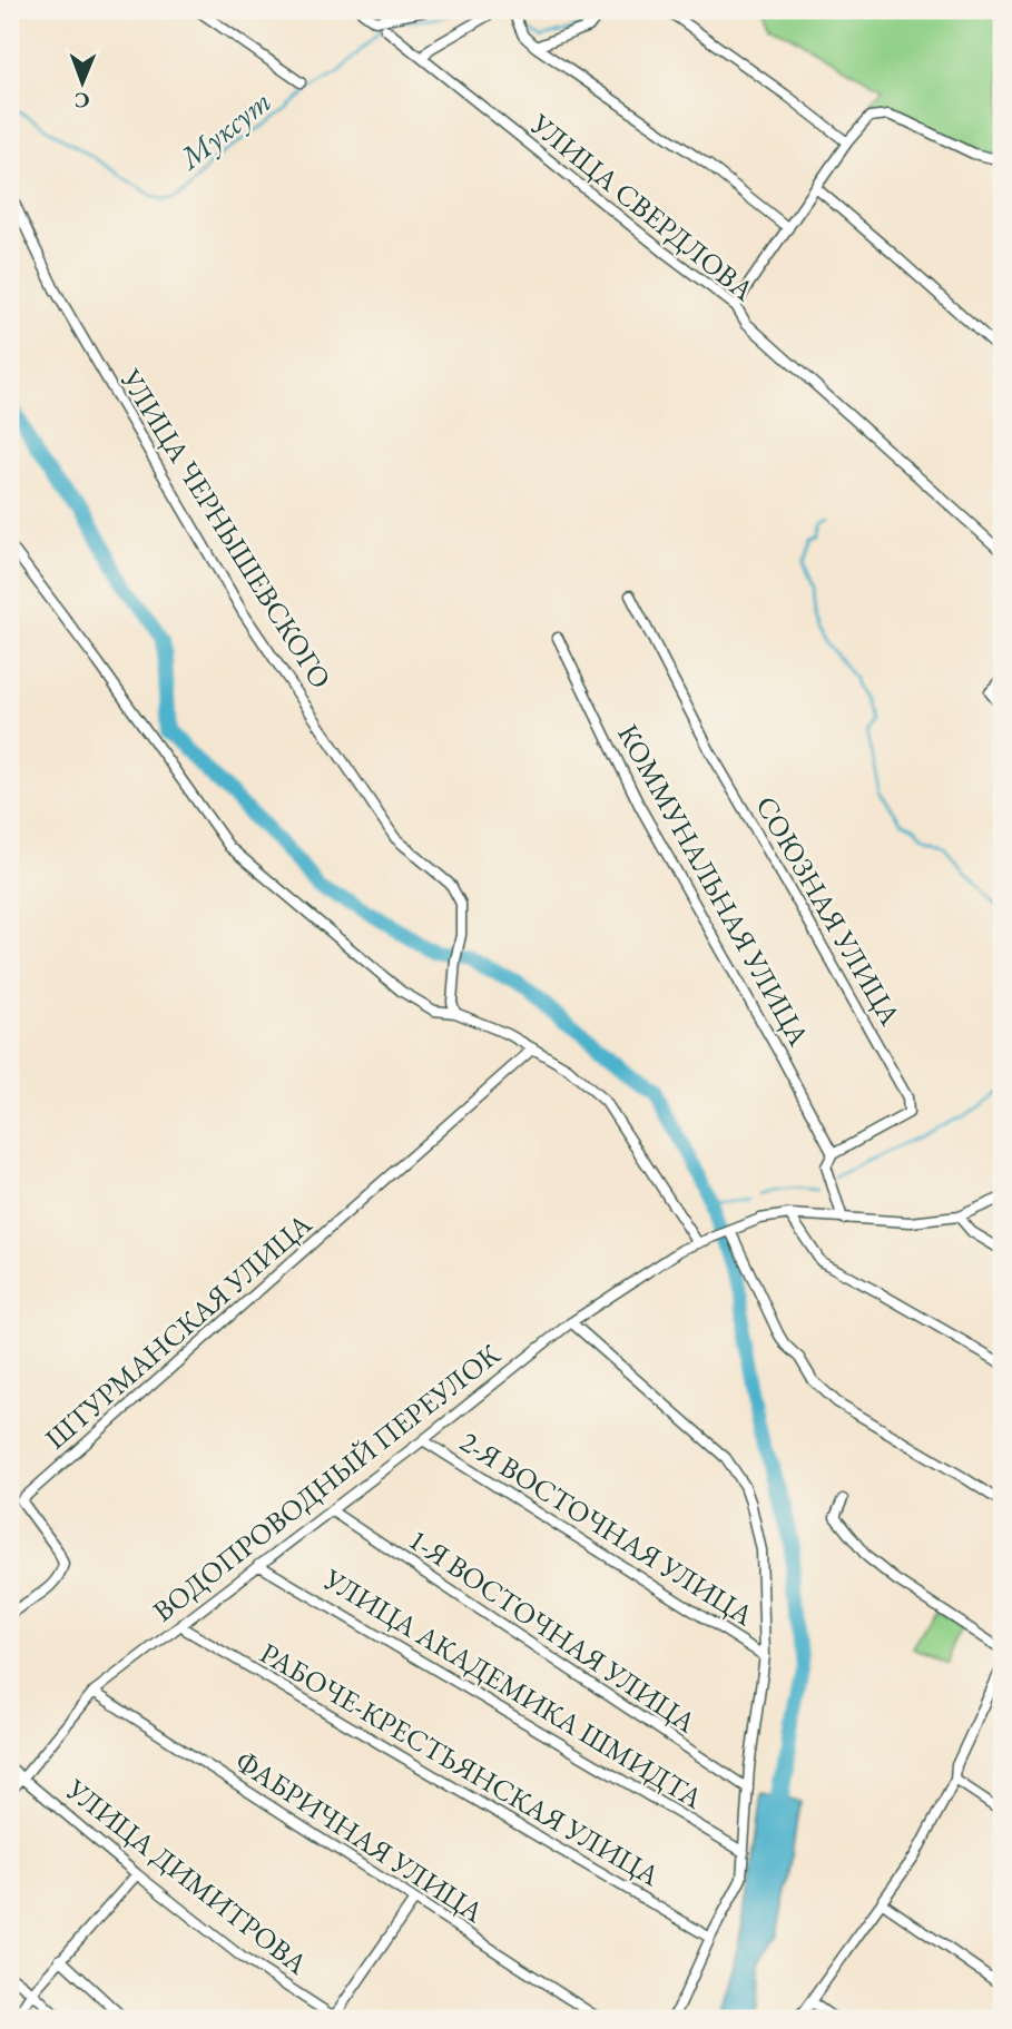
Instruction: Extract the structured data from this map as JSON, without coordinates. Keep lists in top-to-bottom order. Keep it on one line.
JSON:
{"streets":{"street":["УЛИЦА СВЕРДЛОВА","УЛИЦА ЧЕРНЫШЕВСКОГО","КОММУНАЛЬНАЯ УЛИЦА","СОЮЗНАЯ УЛИЦА","ШТУРМАНСКАЯ УЛИЦА","ВОДОПРОВОДНЫЙ ПЕРЕУЛОК","2-Я ВОСТОЧНАЯ УЛИЦА","1-Я ВОСТОЧНАЯ УЛИЦА","УЛИЦА АКАДЕМИКА ШМИДТА","РАБОЧЕ-КРЕСТЬЯНСКАЯ УЛИЦА","ФАБРИЧНАЯ УЛИЦА","УЛИЦА ДИМИТРОВА"]},"crossings":[["КОММУНАЛЬНАЯ УЛИЦА","СОЮЗНАЯ УЛИЦА"],["ВОДОПРОВОДНЫЙ ПЕРЕУЛОК","2-Я ВОСТОЧНАЯ УЛИЦА"],["ВОДОПРОВОДНЫЙ ПЕРЕУЛОК","1-Я ВОСТОЧНАЯ УЛИЦА"],["ВОДОПРОВОДНЫЙ ПЕРЕУЛОК","УЛИЦА АКАДЕМИКА ШМИДТА"],["ВОДОПРОВОДНЫЙ ПЕРЕУЛОК","РАБОЧЕ-КРЕСТЬЯНСКАЯ УЛИЦА"],["ВОДОПРОВОДНЫЙ ПЕРЕУЛОК","ФАБРИЧНАЯ УЛИЦА"],["ВОДОПРОВОДНЫЙ ПЕРЕУЛОК","УЛИЦА ДИМИТРОВА"]],"water":["Муксут"],"north":"bottom"}
